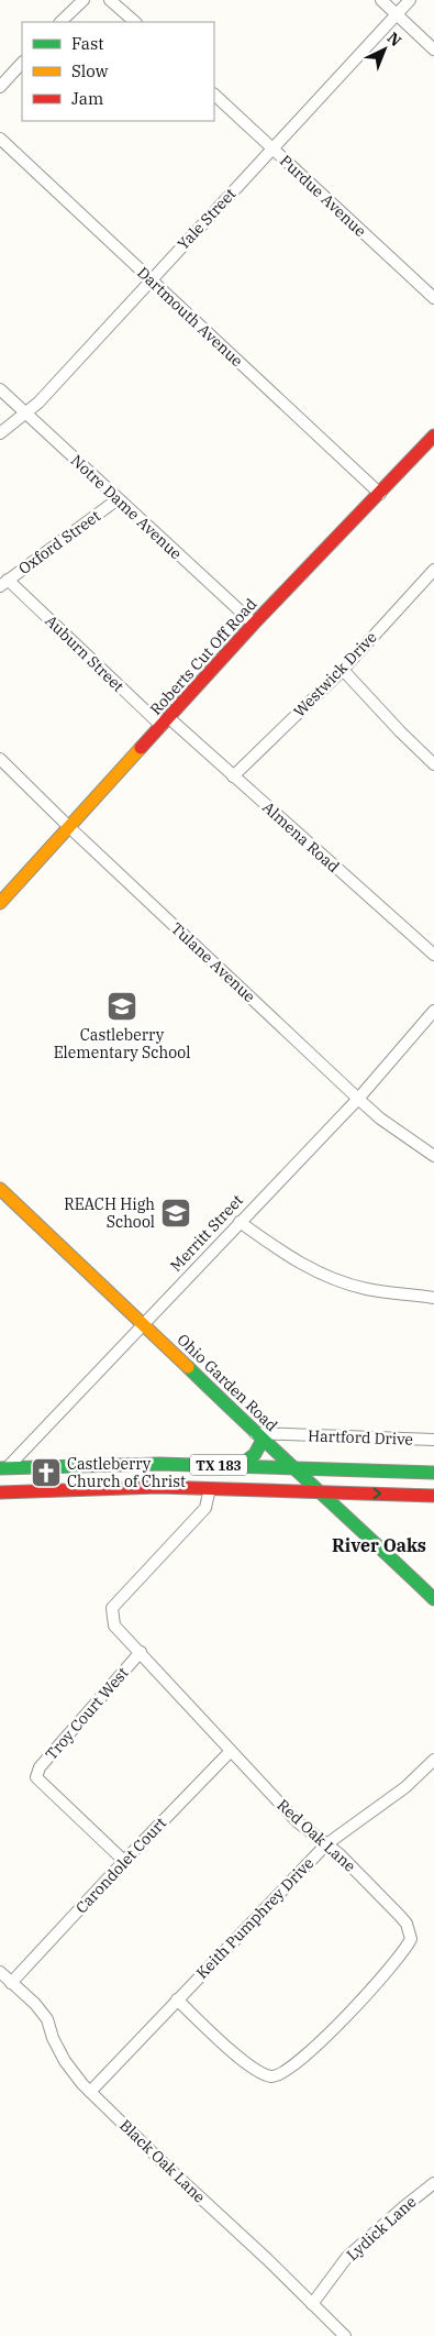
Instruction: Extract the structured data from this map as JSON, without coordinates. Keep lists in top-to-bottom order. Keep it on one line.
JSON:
{"streets":{"street":["Purdue Avenue","Yale Street","Dartmouth Avenue","Notre Dame Avenue","Oxford Street","Auburn Street","Roberts Cut Off Road","Westwick Drive","Almena Road","Tulane Avenue","Merritt Street","Ohio Garden Road","Hartford Drive","TX 183","Troy Court West","Red Oak Lane","Carondolet Court","Keith Pumphrey Drive","Black Oak Lane","Lydick Lane"]},"crossings":[["Purdue Avenue","Yale Street"],["Yale Street","Dartmouth Avenue"],["Yale Street","Notre Dame Avenue"],["Dartmouth Avenue","Roberts Cut Off Road"],["Notre Dame Avenue","Oxford Street"],["Notre Dame Avenue","Roberts Cut Off Road"],["Oxford Street","Auburn Street"],["Auburn Street","Roberts Cut Off Road"],["Auburn Street","Almena Road"],["Roberts Cut Off Road","Almena Road"],["Roberts Cut Off Road","Tulane Avenue"],["Westwick Drive","Almena Road"],["Tulane Avenue","Merritt Street"],["Merritt Street","Ohio Garden Road"],["Merritt Street","TX 183"],["Ohio Garden Road","Hartford Drive"],["Ohio Garden Road","TX 183"],["TX 183","Red Oak Lane"],["Troy Court West","Red Oak Lane"],["Troy Court West","Carondolet Court"],["Red Oak Lane","Carondolet Court"],["Red Oak Lane","Keith Pumphrey Drive"],["Carondolet Court","Black Oak Lane"],["Keith Pumphrey Drive","Black Oak Lane"],["Black Oak Lane","Lydick Lane"]],"districts":["River Oaks"],"places":{"school or university":["Castleberry Elementary School","REACH High School"],"church":["Castleberry Church of Christ"]},"legend":["Fast","Slow","Jam"],"north":"top right"}
